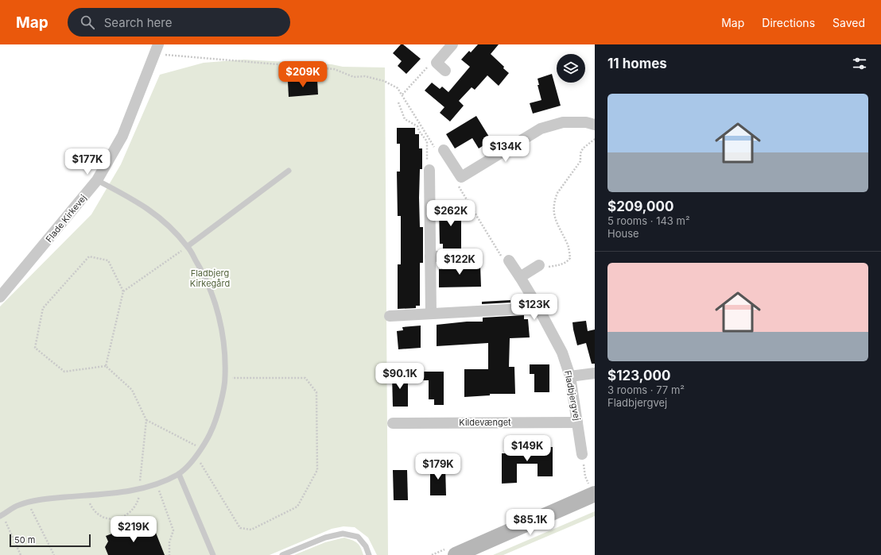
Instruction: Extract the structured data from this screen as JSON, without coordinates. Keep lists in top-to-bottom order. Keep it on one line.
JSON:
{"streets":{"street":["Flade Kirkevej","Fladbjergvej","Kildevænget"]},"crossings":[["Fladbjergvej","Kildevænget"]],"parks":["Fladbjerg Kirkegård"],"scale_bar":"50 m","page":{"header":"Map","search":"Search here","nav":["Map","Directions","Saved"],"heading":"11 homes","price":["$209K","$134K","$177K","$262K","$122K","$123K","$90.1K","$149K","$179K","$85.1K","$219K"],"list":[{"name":"$209,000","note":"5 rooms · 143 m² · House"},{"name":"$123,000","note":"3 rooms · 77 m² · Fladbjergvej"}],"scale":"50 m"}}
